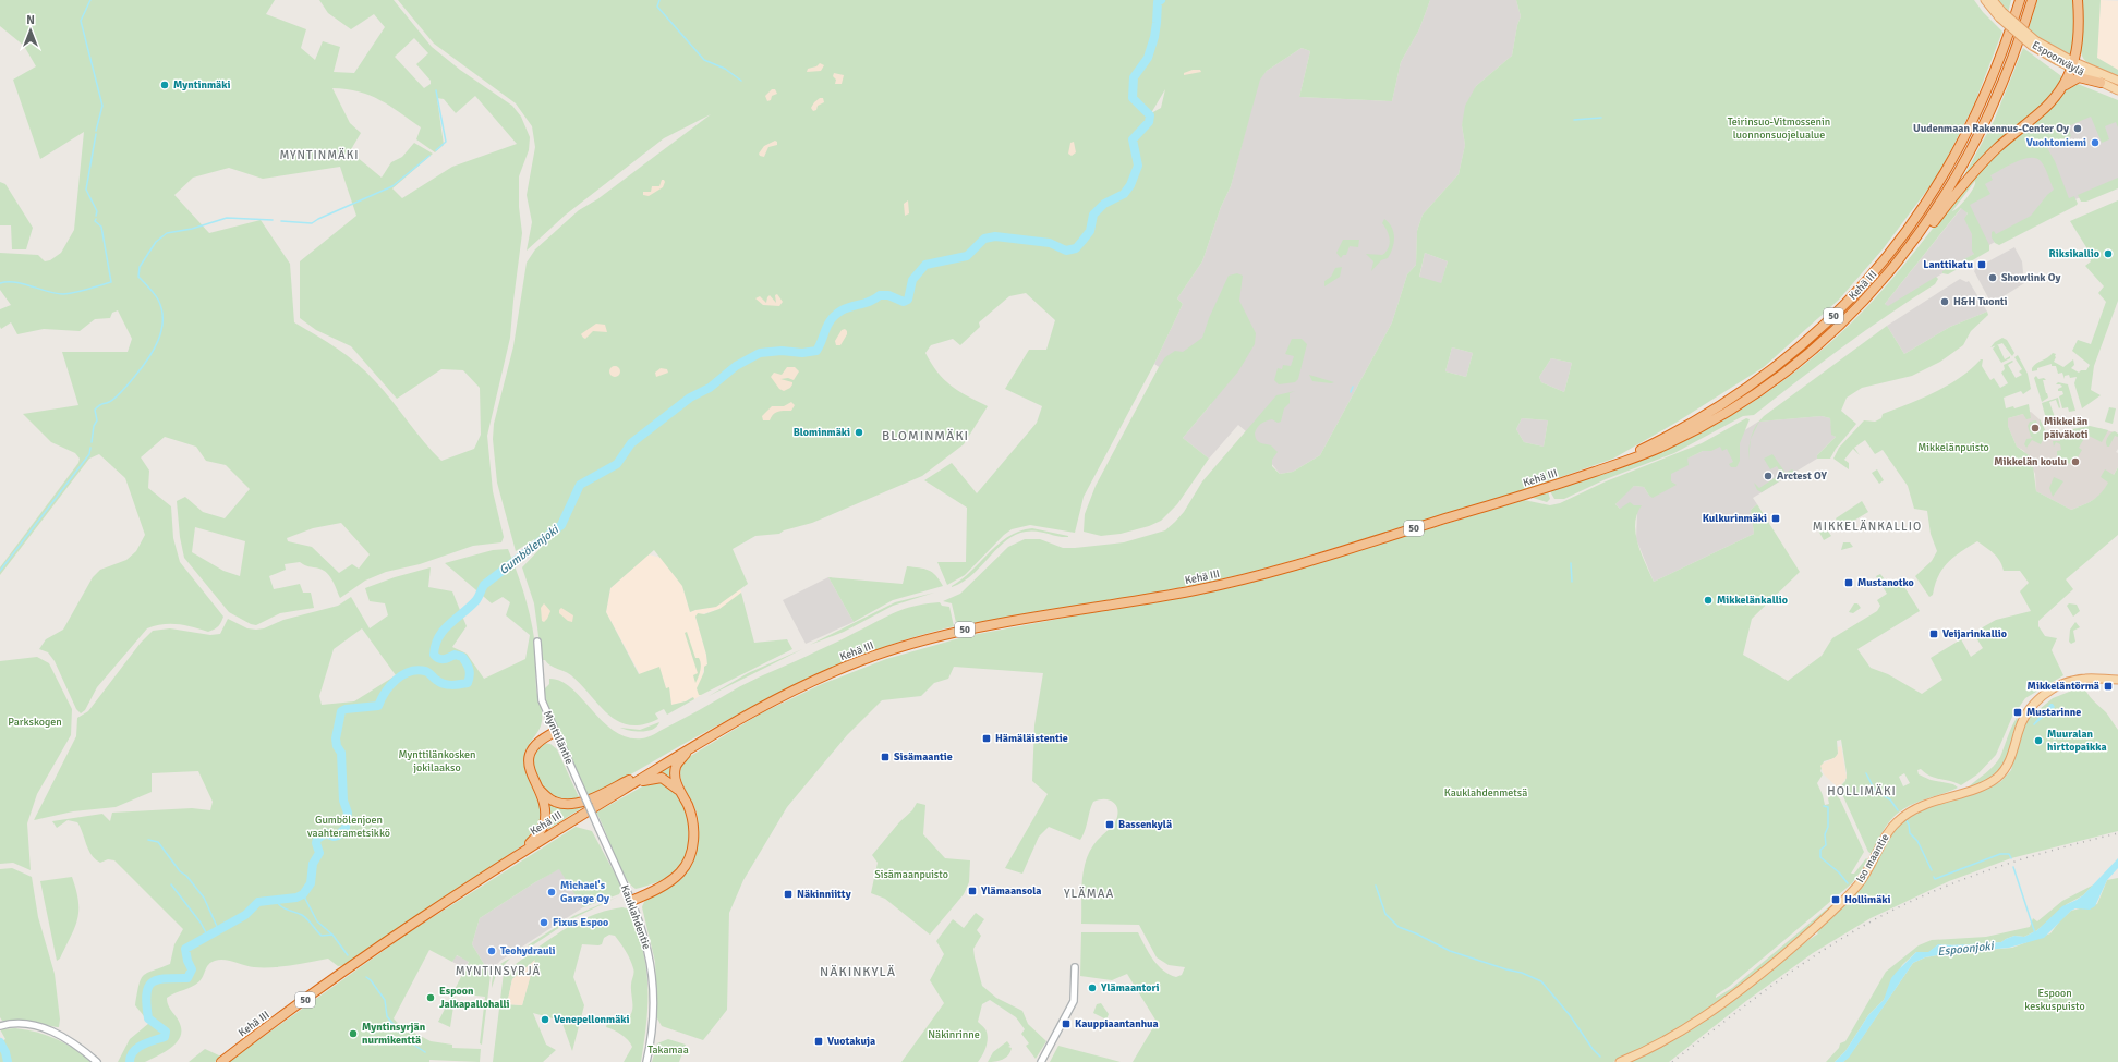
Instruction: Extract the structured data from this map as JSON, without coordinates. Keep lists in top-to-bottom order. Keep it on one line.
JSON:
{"streets":{"highway":["Kehä III","50"],"main road":["Espoonväylä","Iso maantie"],"street":["Mynttiläntie","Kauklahdentie"]},"crossings":[["Mynttiläntie","Kauklahdentie"]],"districts":["MYNTINMÄKI","BLOMINMÄKI","MIKKELÄNKALLIO","HOLLIMÄKI","YLÄMAA","MYNTINSYRJÄ","NÄKINKYLÄ"],"water":["Gumbölenjoki","Espoonjoki"],"parks":["Teirinsuo-Vitmossenin luonnonsuojelualue","Mikkelänpuisto","Parkskogen","Mynttilänkosken jokilaakso","Kauklahdenmetsä","Gumbölenjoen vaahterametsikkö","Sisämaanpuisto","Espoon keskuspuisto","Näkinrinne","Takamaa"],"places":{"other":["Myntinmäki","Uudenmaan Rakennus-Center Oy","Vuohtoniemi","Riksikallio","Showlink Oy","H&H Tuonti","Mikkelän päiväkoti","Blominmäki","Mikkelän koulu","Arctest OY","Mikkelänkallio","Muuralan hirttopaikka","Michael's Garage Oy","Fixus Espoo","Teohydrauli","Ylämaantori","Espoon Jalkapallohalli","Venepellonmäki","Myntinsyrjän nurmikenttä"],"transit":["Lanttikatu","Kulkurinmäki","Mustanotko","Veijarinkallio","Mikkeläntörmä","Mustarinne","Hämäläistentie","Sisämaantie","Bassenkylä","Ylämaansola","Näkinniitty","Hollimäki","Kauppiaantanhua","Vuotakuja"]},"north":"top"}
